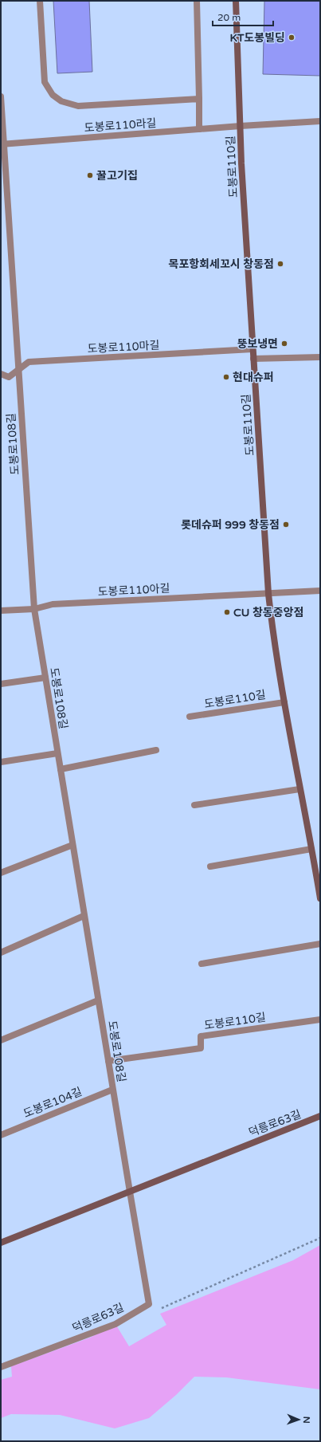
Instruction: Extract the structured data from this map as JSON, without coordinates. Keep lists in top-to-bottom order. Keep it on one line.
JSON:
{"streets":{"street":["도봉로110라길","도봉로110길","도봉로110마길","도봉로108길","도봉로110아길","도봉로104길","덕릉로63길"]},"crossings":[["도봉로110라길","도봉로110길"],["도봉로110라길","도봉로108길"],["도봉로110길","도봉로110마길"],["도봉로110길","도봉로108길"],["도봉로110길","도봉로110아길"],["도봉로110마길","도봉로108길"],["도봉로108길","도봉로110아길"],["도봉로108길","도봉로104길"],["도봉로108길","덕릉로63길"]],"places":["KT도봉빌딩","꿀고기집","목포항회세꼬시 창동점","뚱보냉면","현대슈퍼","롯데슈퍼 999 창동점","CU 창동중앙점"],"scale_bar":"20 m","north":"right"}
